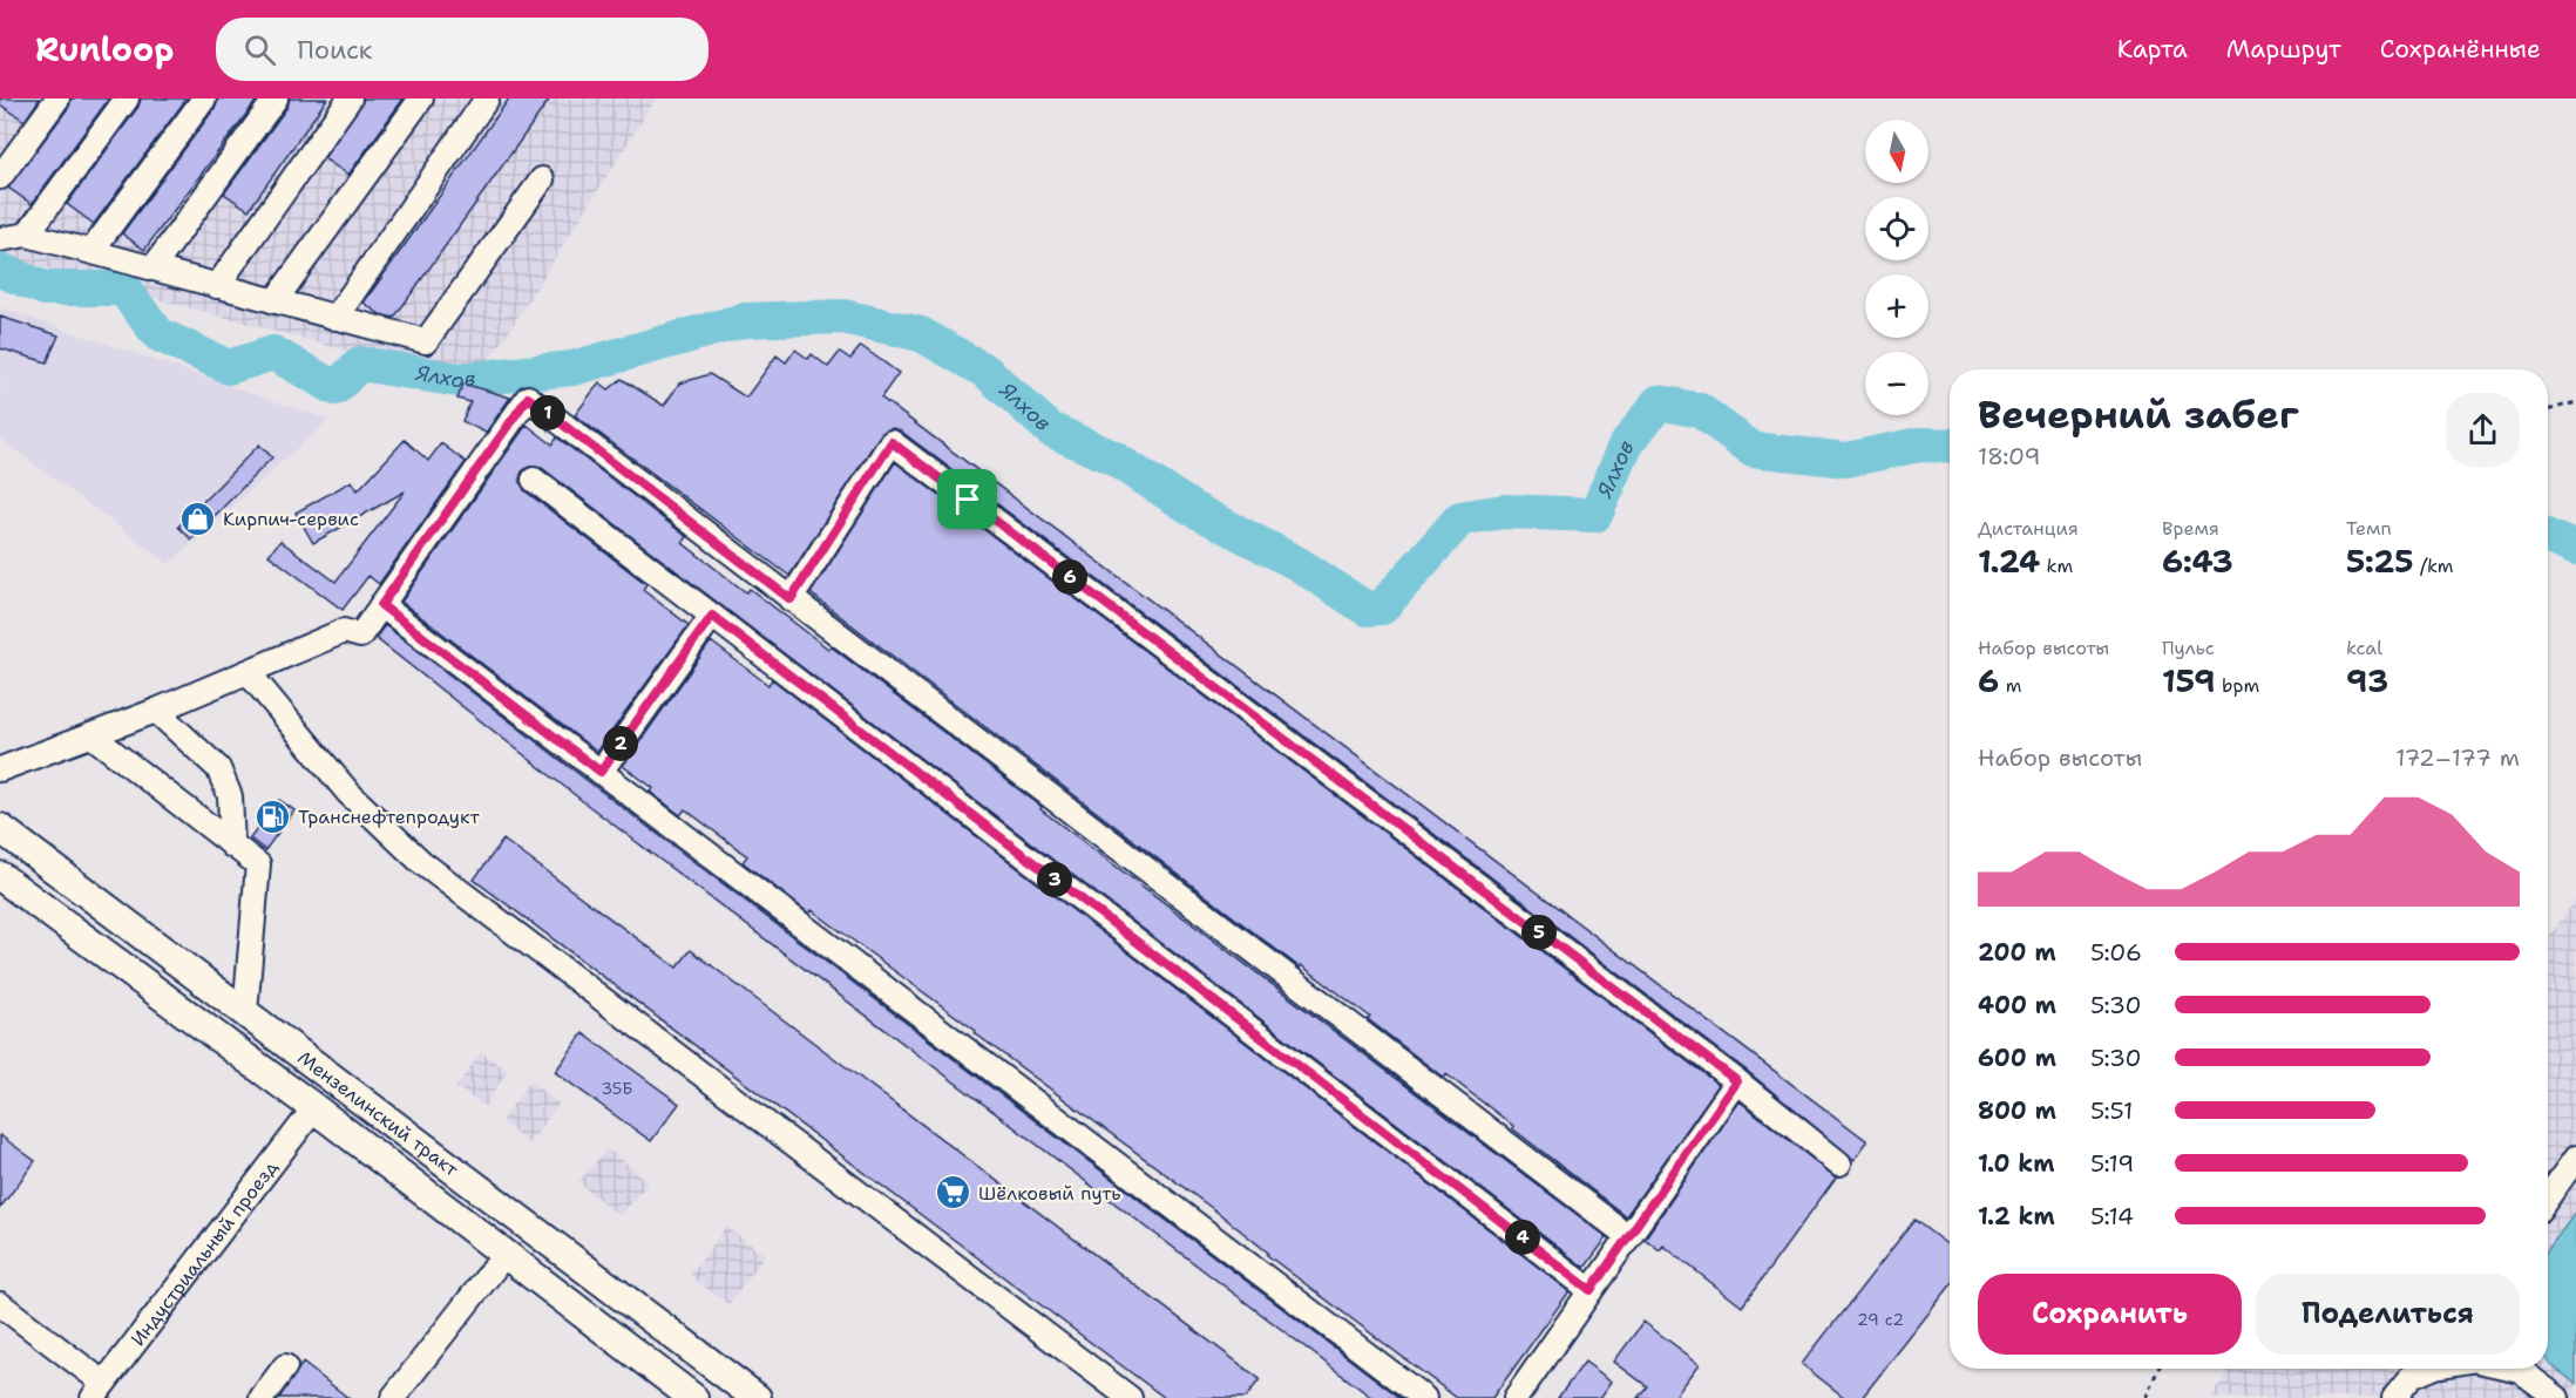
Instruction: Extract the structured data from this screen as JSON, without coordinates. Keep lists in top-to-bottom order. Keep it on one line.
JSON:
{"streets":{"main road":["Мензелинский тракт"],"street":["Индустриальный проезд"]},"crossings":[["Мензелинский тракт","Индустриальный проезд"]],"water":["Ялхов"],"places":{"shop":["Кирпич-сервис"],"fuel station":["Транснефтепродукт"],"supermarket":["Шёлковый путь"]},"house_numbers":["35Б","29 с2"],"north":"bottom","page":{"header":"Runloop","search":"Поиск","nav":["Карта","Маршрут","Сохранённые"],"map_buttons":["+","−"],"heading":["Вечерний забег","18:09"],"pins":["1","6","2","3","5","4"],"stats":[["Дистанция","1.24 km"],["Время","6:43"],["Темп","5:25 /km"],["Набор высоты","6 m"],["Пульс","159 bpm"],["kcal","93"]],"chart":["Набор высоты","172–177 m"],"list":[{"name":"200 m","note":"5:06"},{"name":"400 m","note":"5:30"},{"name":"600 m","note":"5:30"},{"name":"800 m","note":"5:51"},{"name":"1.0 km","note":"5:19"},{"name":"1.2 km","note":"5:14"}],"buttons":["Сохранить","Поделиться"]}}
